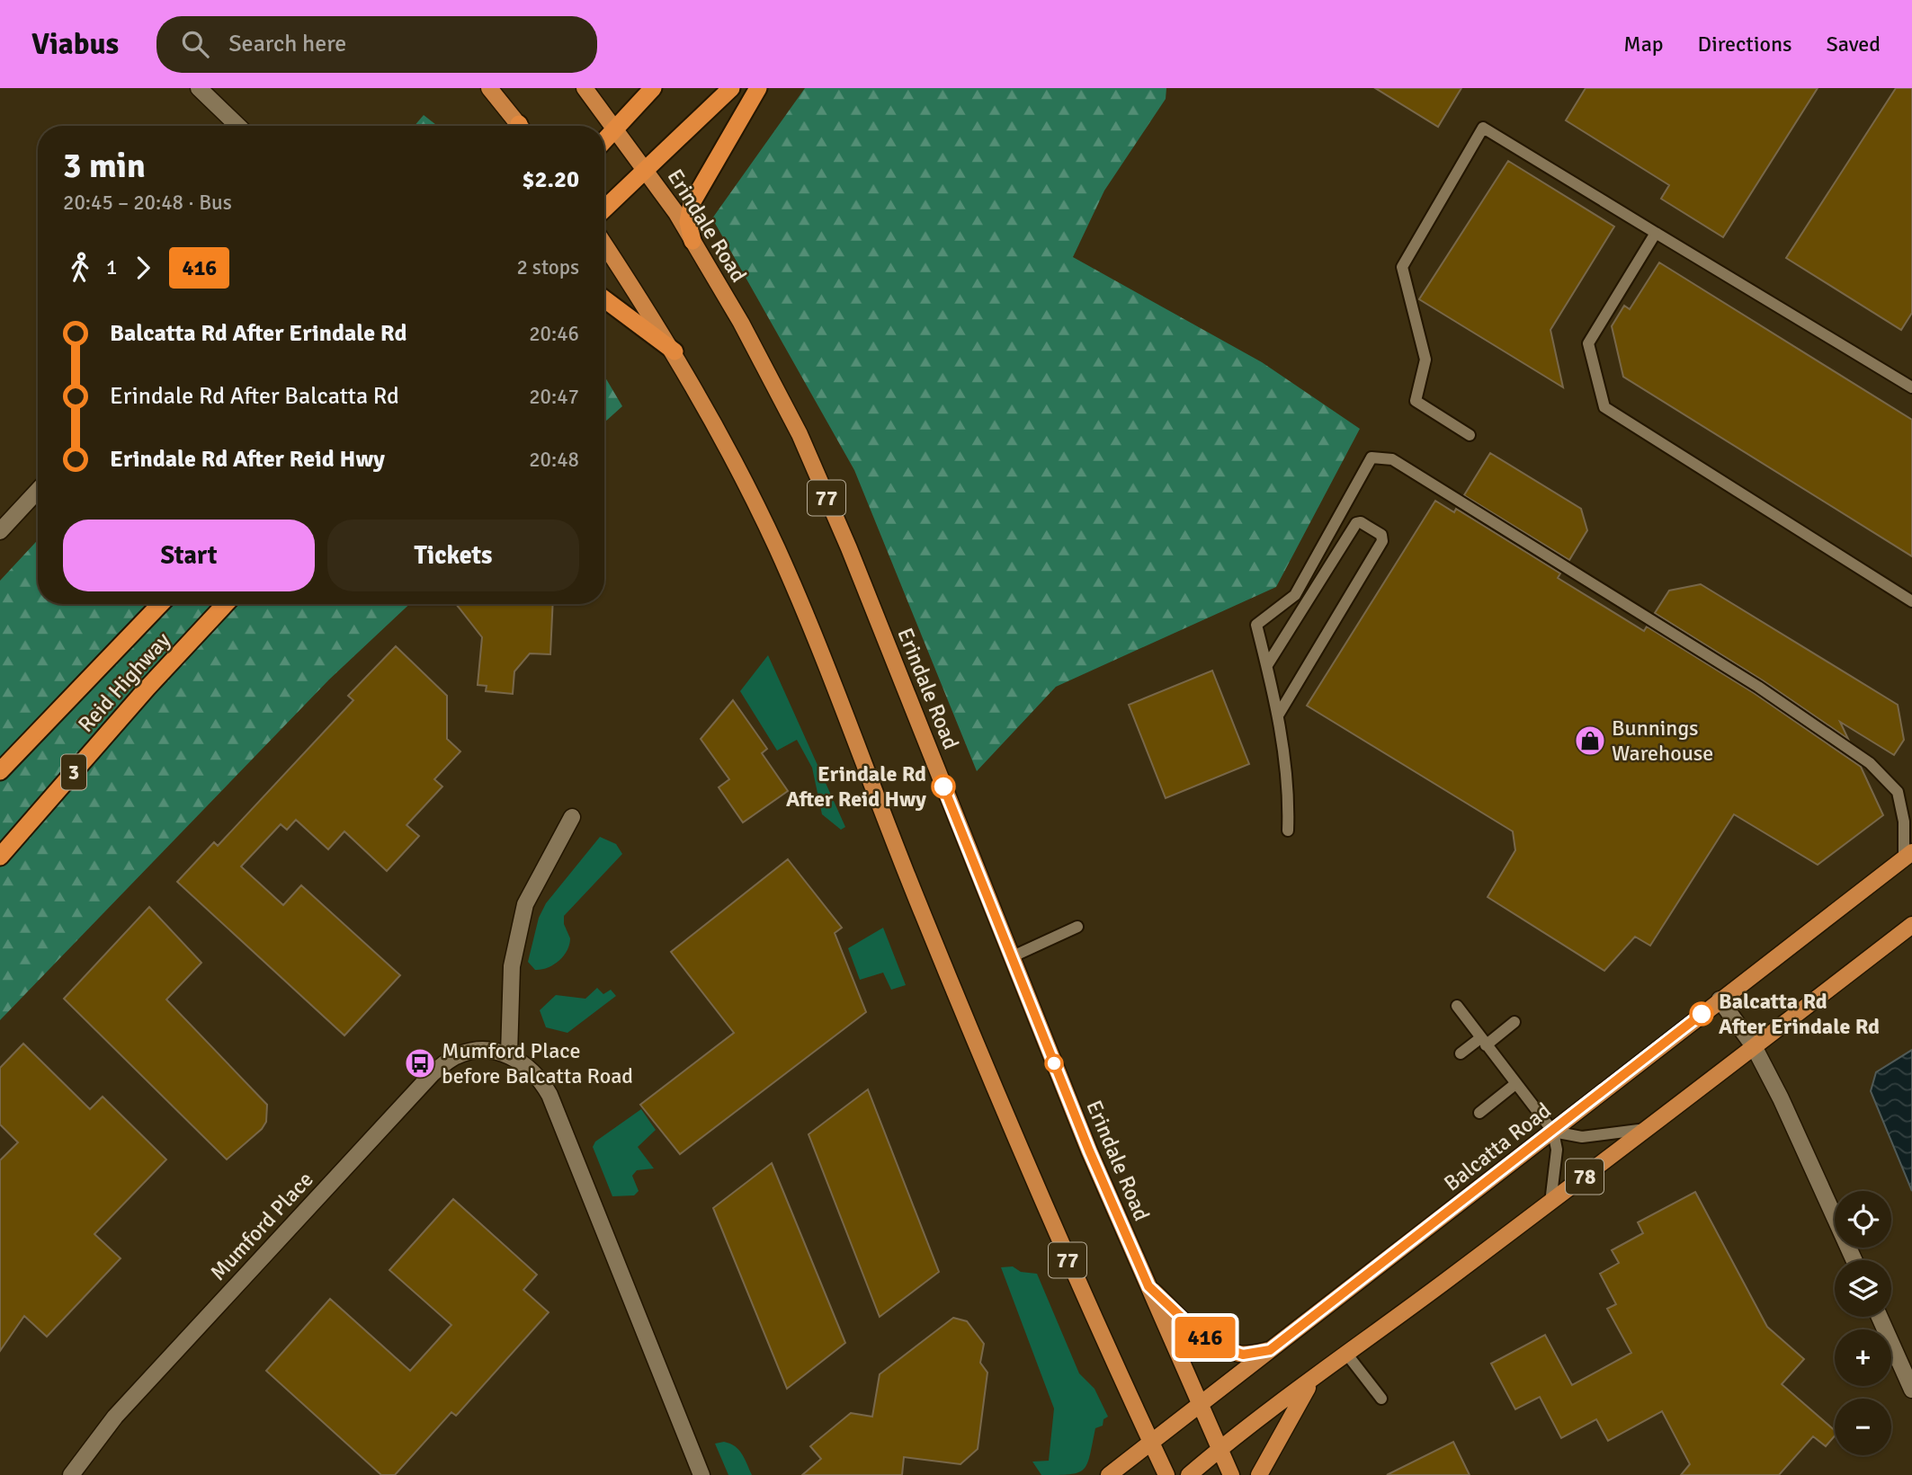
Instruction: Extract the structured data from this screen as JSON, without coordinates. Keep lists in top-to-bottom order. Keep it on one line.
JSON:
{"streets":{"highway":["Reid Highway","3"],"main road":["Erindale Road","77","Balcatta Road","78"],"street":["Mumford Place"]},"crossings":[["Erindale Road","Balcatta Road"],["Erindale Road","78"],["77","Balcatta Road"]],"places":{"shop":["Bunnings Warehouse"],"other":["Erindale Rd After Reid Hwy","Balcatta Rd After Erindale Rd"],"bus stop":["Mumford Place before Balcatta Road"]},"lines":["bus line 416"],"page":{"header":"Viabus","search":"Search here","nav":["Map","Directions","Saved"],"on_map":"416","heading":["3 min","20:45 – 20:48 · Bus","$2.20"],"legs":["1","416","2 stops"],"list":[{"name":"Balcatta Rd After Erindale Rd","value":"20:46"},{"name":"Erindale Rd After Balcatta Rd","value":"20:47"},{"name":"Erindale Rd After Reid Hwy","value":"20:48"}],"buttons":["Start","Tickets"],"map_buttons":["+","−"]}}
